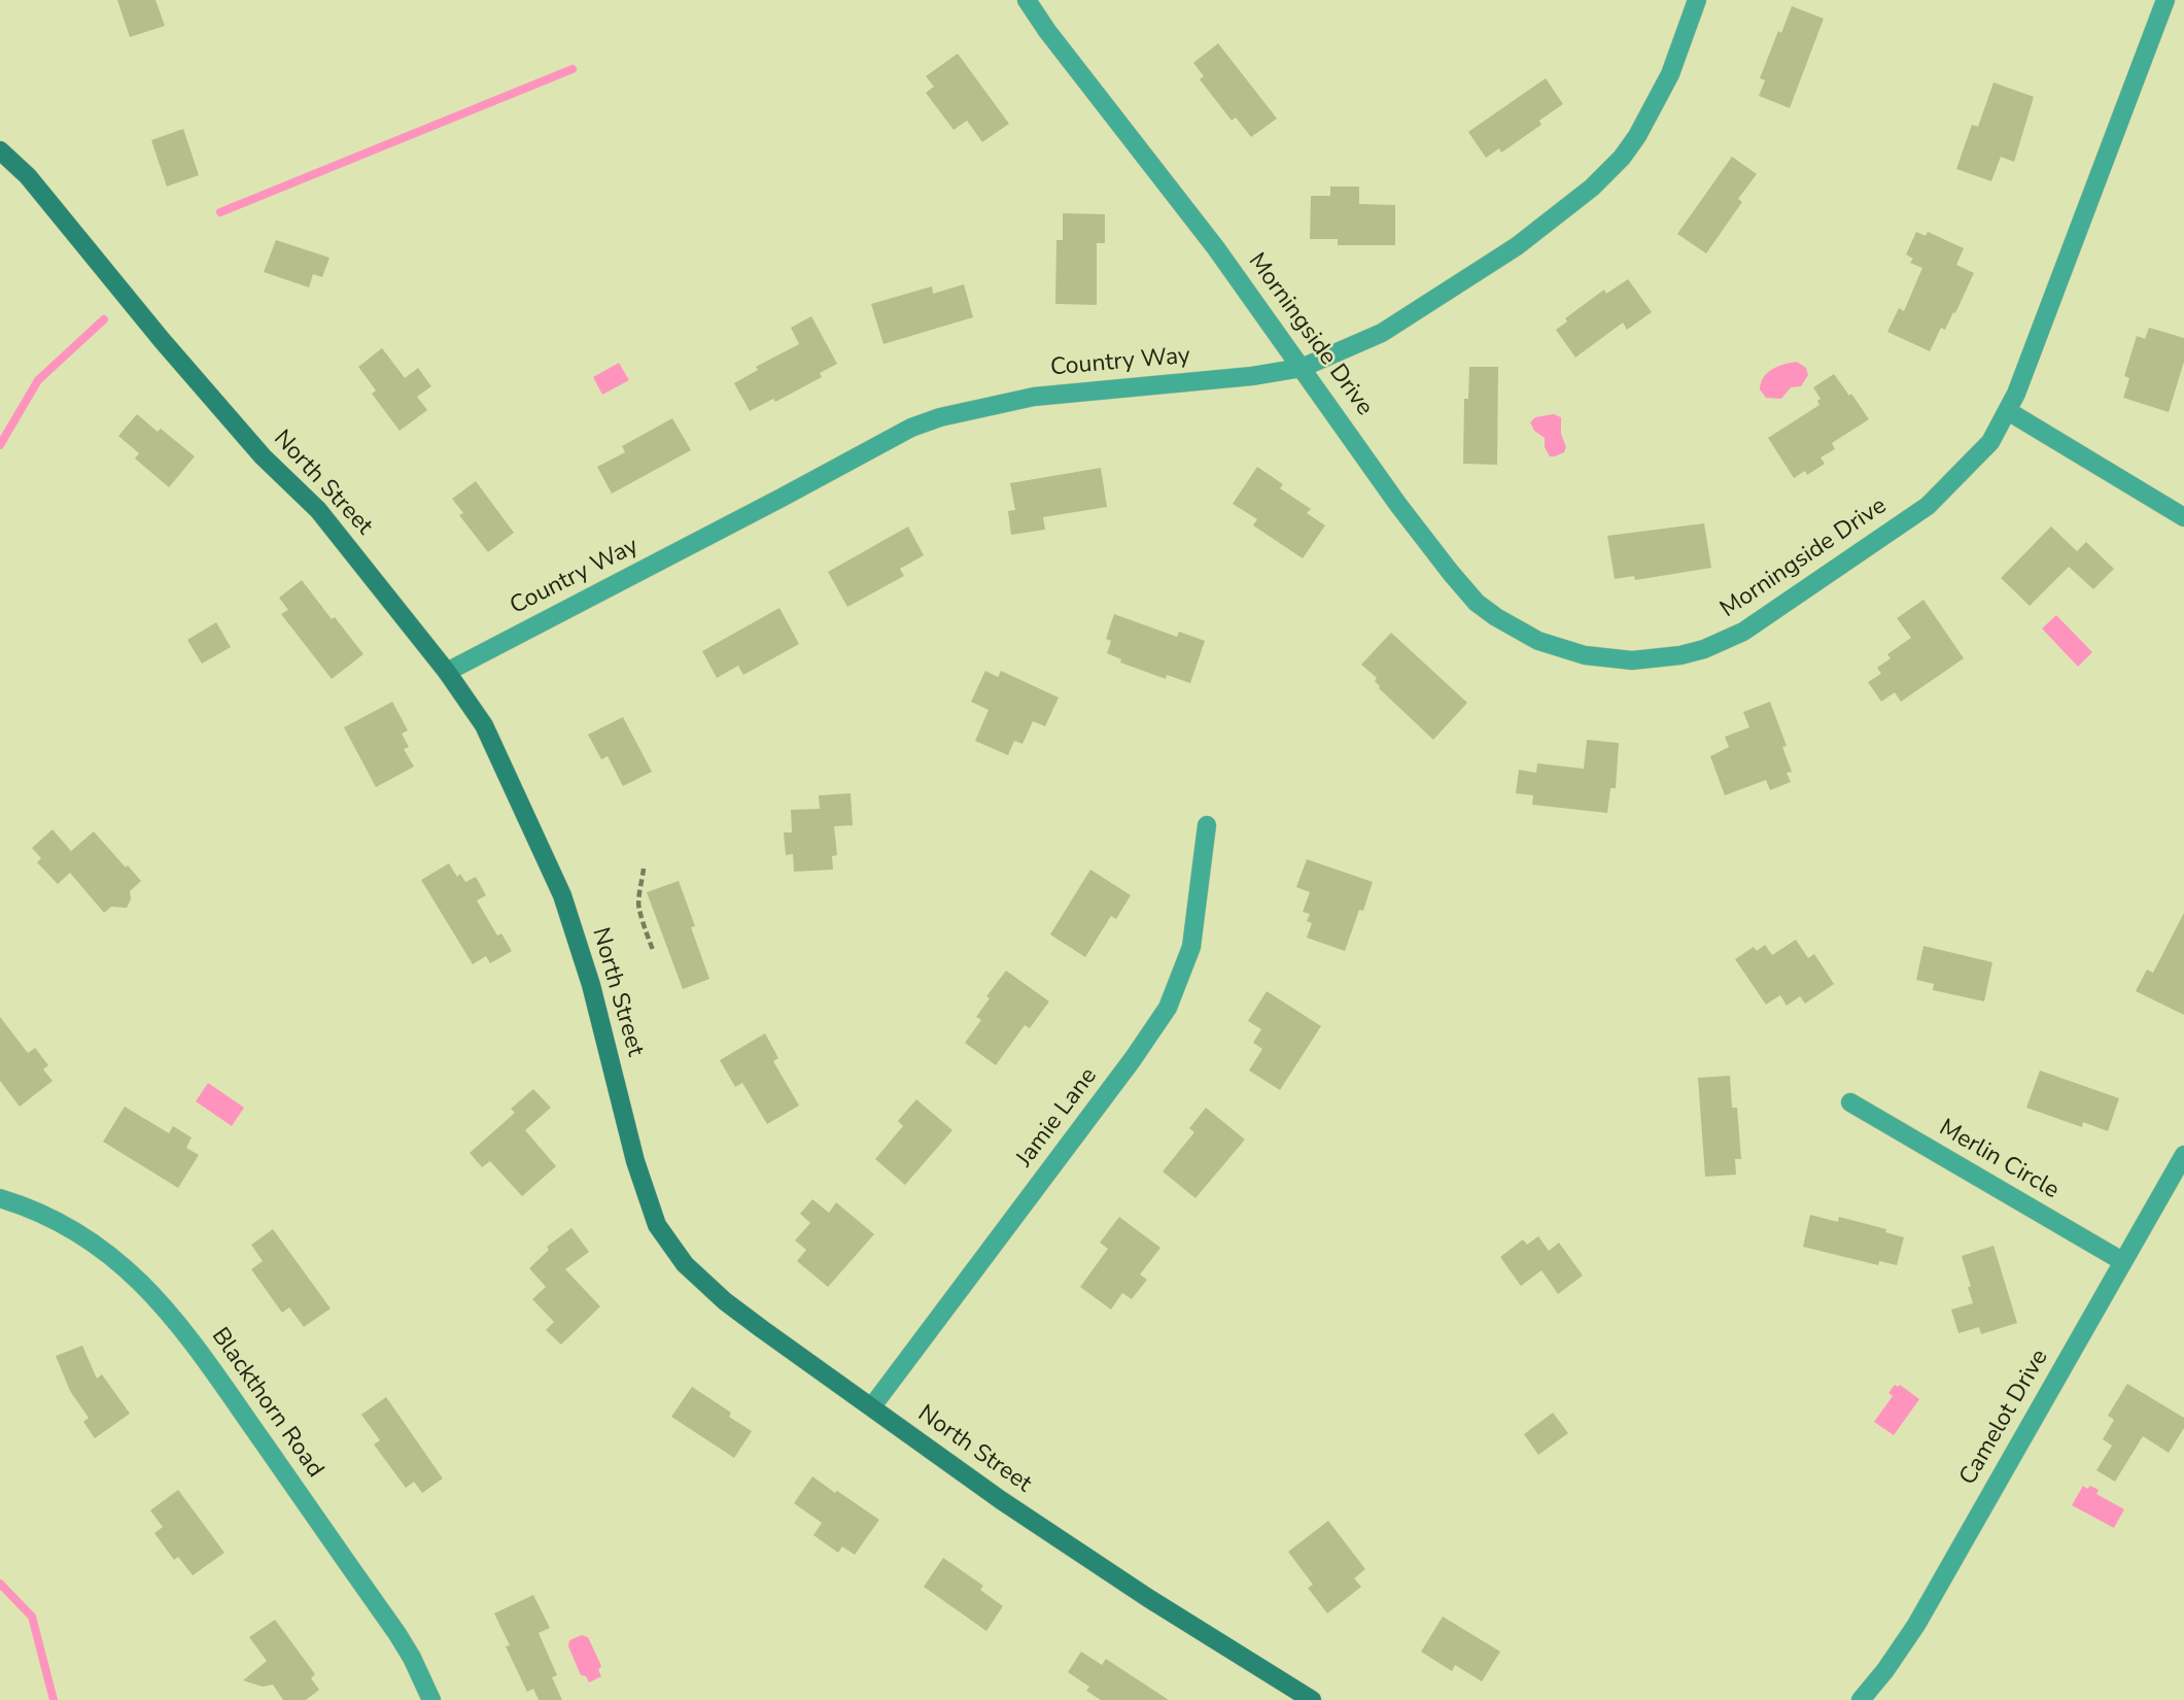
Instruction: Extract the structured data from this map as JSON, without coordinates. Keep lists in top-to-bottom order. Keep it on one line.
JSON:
{"streets":{"street":["Morningside Drive","Country Way","North Street","Jamie Lane","Merlin Circle","Blackthorn Road","Camelot Drive"]},"crossings":[["Morningside Drive","Country Way"],["Country Way","North Street"],["North Street","Jamie Lane"],["Merlin Circle","Camelot Drive"]]}
